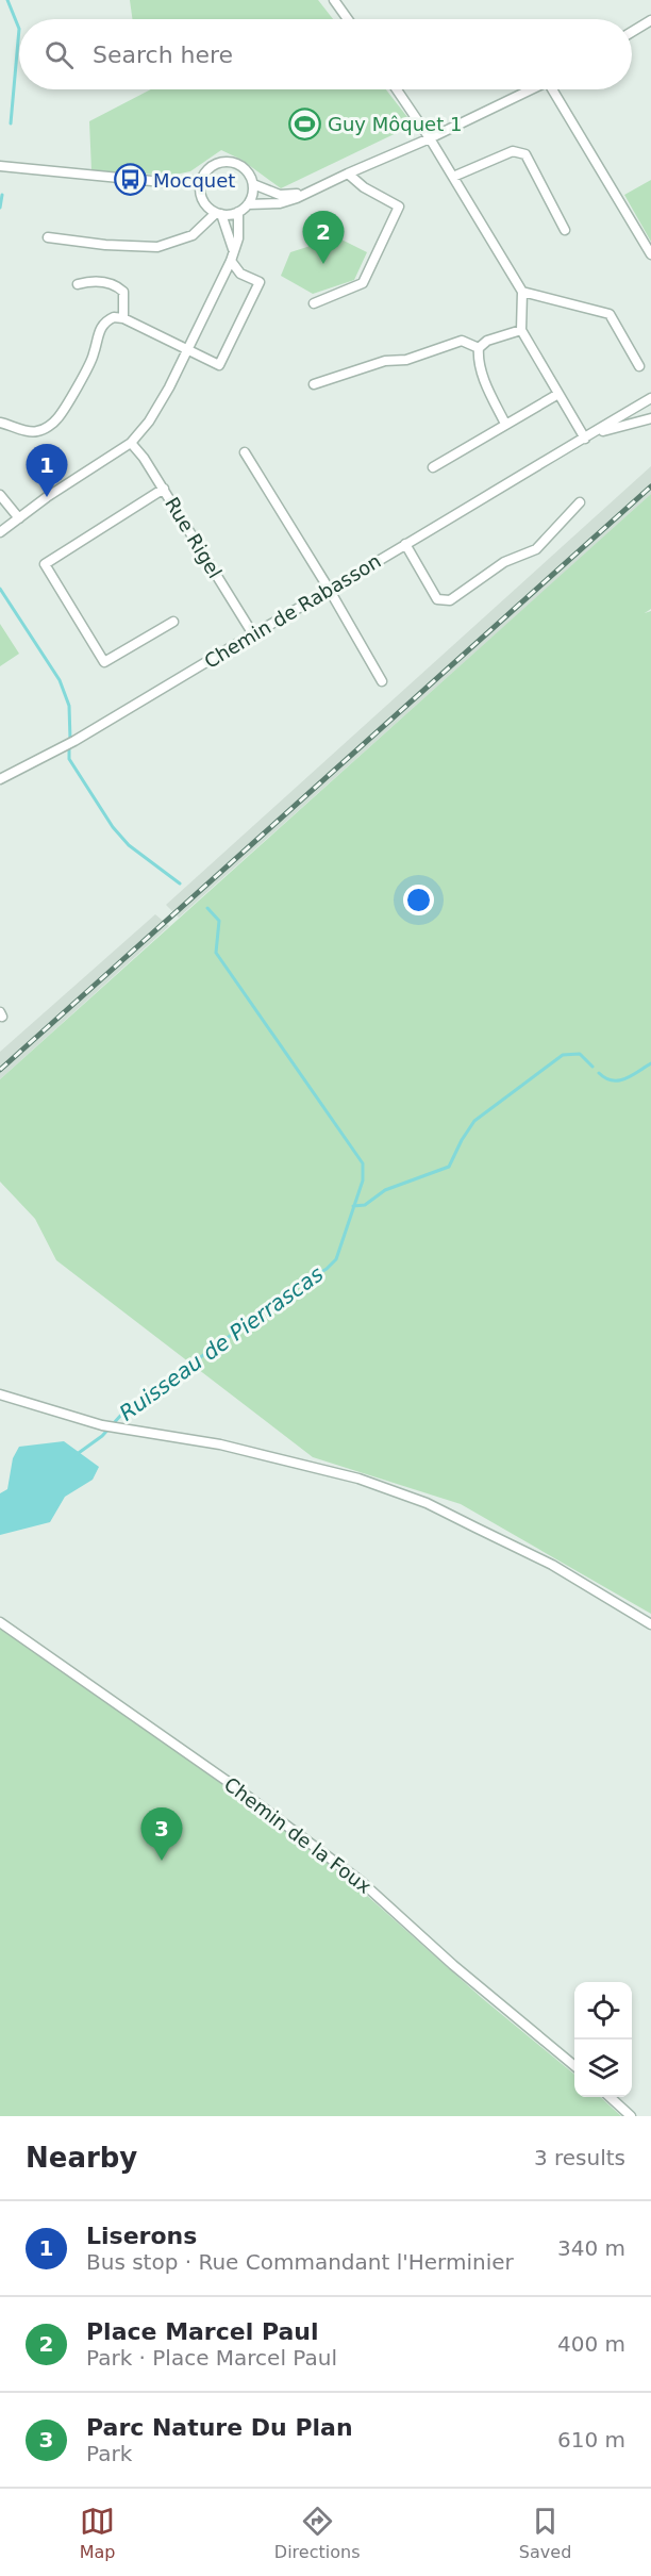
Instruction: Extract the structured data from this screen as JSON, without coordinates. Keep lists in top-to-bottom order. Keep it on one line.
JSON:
{"streets":{"street":["Rue Rigel","Chemin de Rabasson","Chemin de la Foux"]},"crossings":[["Rue Rigel","Chemin de Rabasson"]],"water":["Ruisseau de Pierrascas"],"places":{"sports":["Guy Môquet 1"],"bus stop":["Mocquet"]},"page":{"search":"Search here","pins":["2","1","3"],"heading":["Nearby","3 results"],"list":[{"mark":"1","name":"Liserons","note":"Bus stop · Rue Commandant l'Herminier","value":"340 m"},{"mark":"2","name":"Place Marcel Paul","note":"Park · Place Marcel Paul","value":"400 m"},{"mark":"3","name":"Parc Nature Du Plan","note":"Park","value":"610 m"}],"nav":["Map","Directions","Saved"]}}
